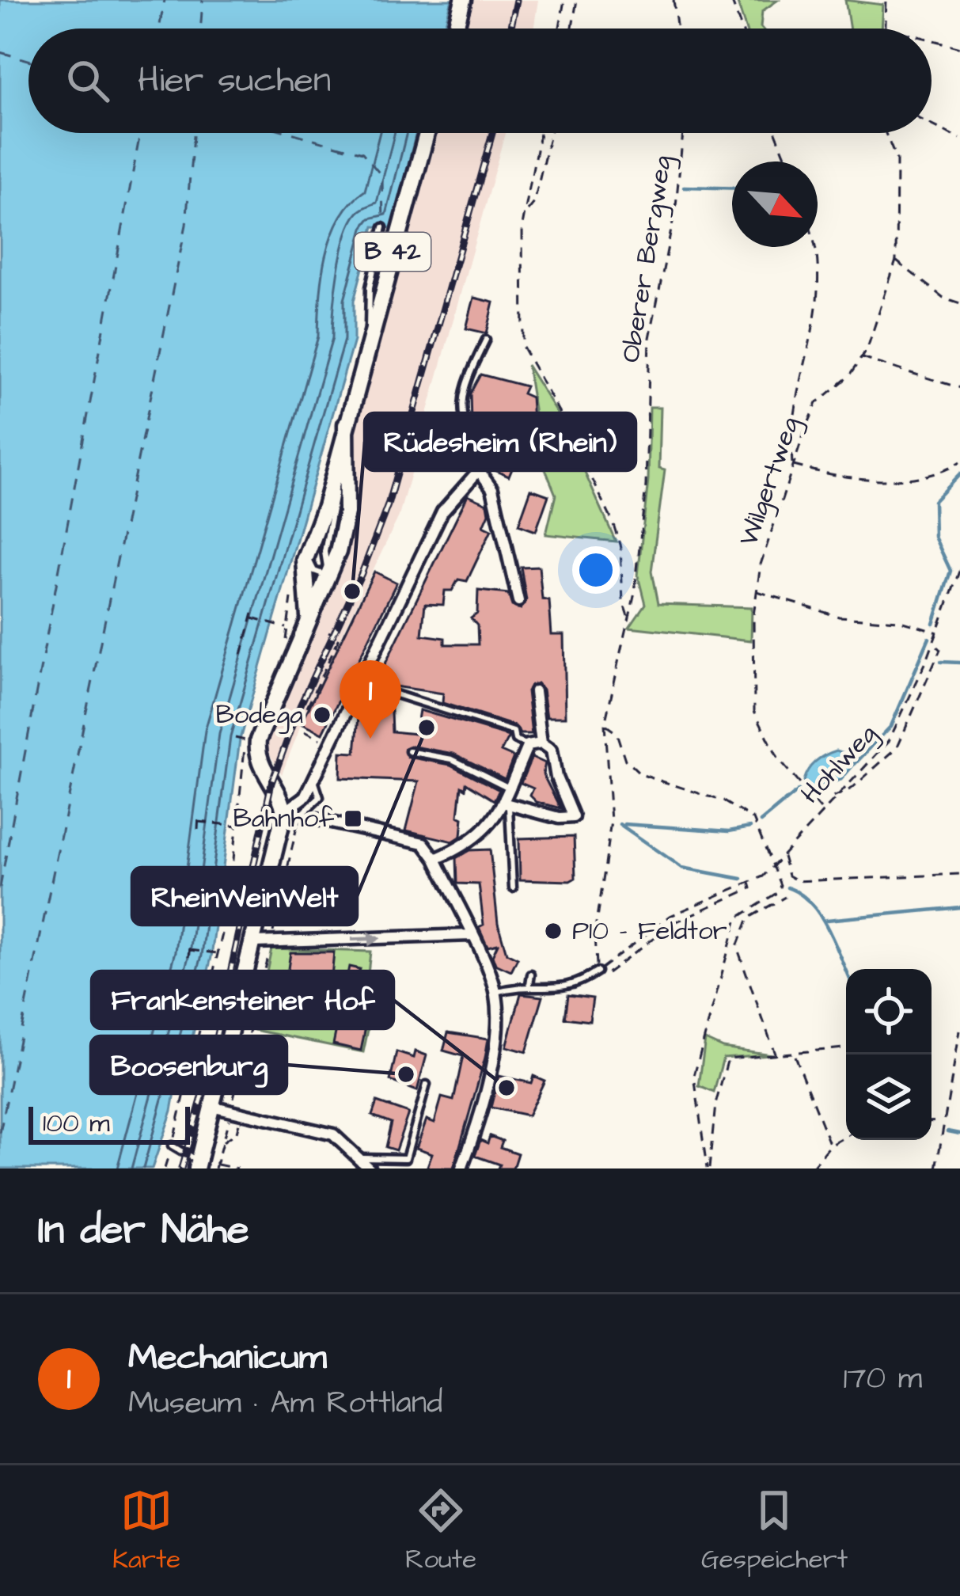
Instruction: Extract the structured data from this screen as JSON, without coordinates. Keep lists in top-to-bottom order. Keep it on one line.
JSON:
{"streets":{"main road":["B 42"],"path":["Oberer Bergweg","Wilgertweg","Hohlweg"]},"crossings":[["Wilgertweg","Hohlweg"]],"places":{"other":["Rüdesheim (Rhein)","Bodega","RheinWeinWelt","P10 - Feldtor","Boosenburg","Frankensteiner Hof"],"transit":["Bahnhof"]},"scale_bar":"100 m","north":"bottom right","page":{"search":"Hier suchen","pins":"1","scale":"100 m","heading":"In der Nähe","list":[{"mark":"1","name":"Mechanicum","note":"Museum · Am Rottland","value":"170 m"}],"nav":["Karte","Route","Gespeichert"]}}
